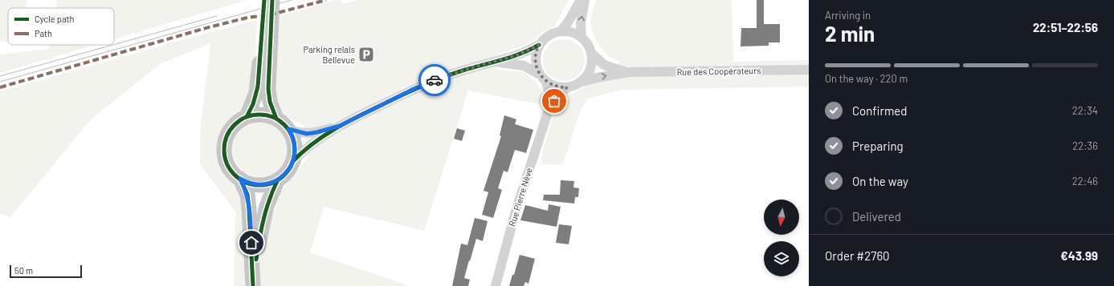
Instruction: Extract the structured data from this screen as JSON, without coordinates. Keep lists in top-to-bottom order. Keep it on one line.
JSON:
{"streets":{"street":["Rue des Coopérateurs","Rue Pierre Nève"]},"crossings":[["Rue des Coopérateurs","Rue Pierre Nève"]],"places":{"parking":["Parking relais Bellevue"]},"legend":["Cycle path","Path"],"scale_bar":"50 m","north":"bottom","page":{"heading":["2 min","Arriving in","22:51–22:56"],"panel":["Order #2760","€43.99"],"bar":"On the way · 220 m","list":[["Confirmed","22:34"],["Preparing","22:36"],["On the way","22:46"],"Delivered"],"scale":"50 m"}}
